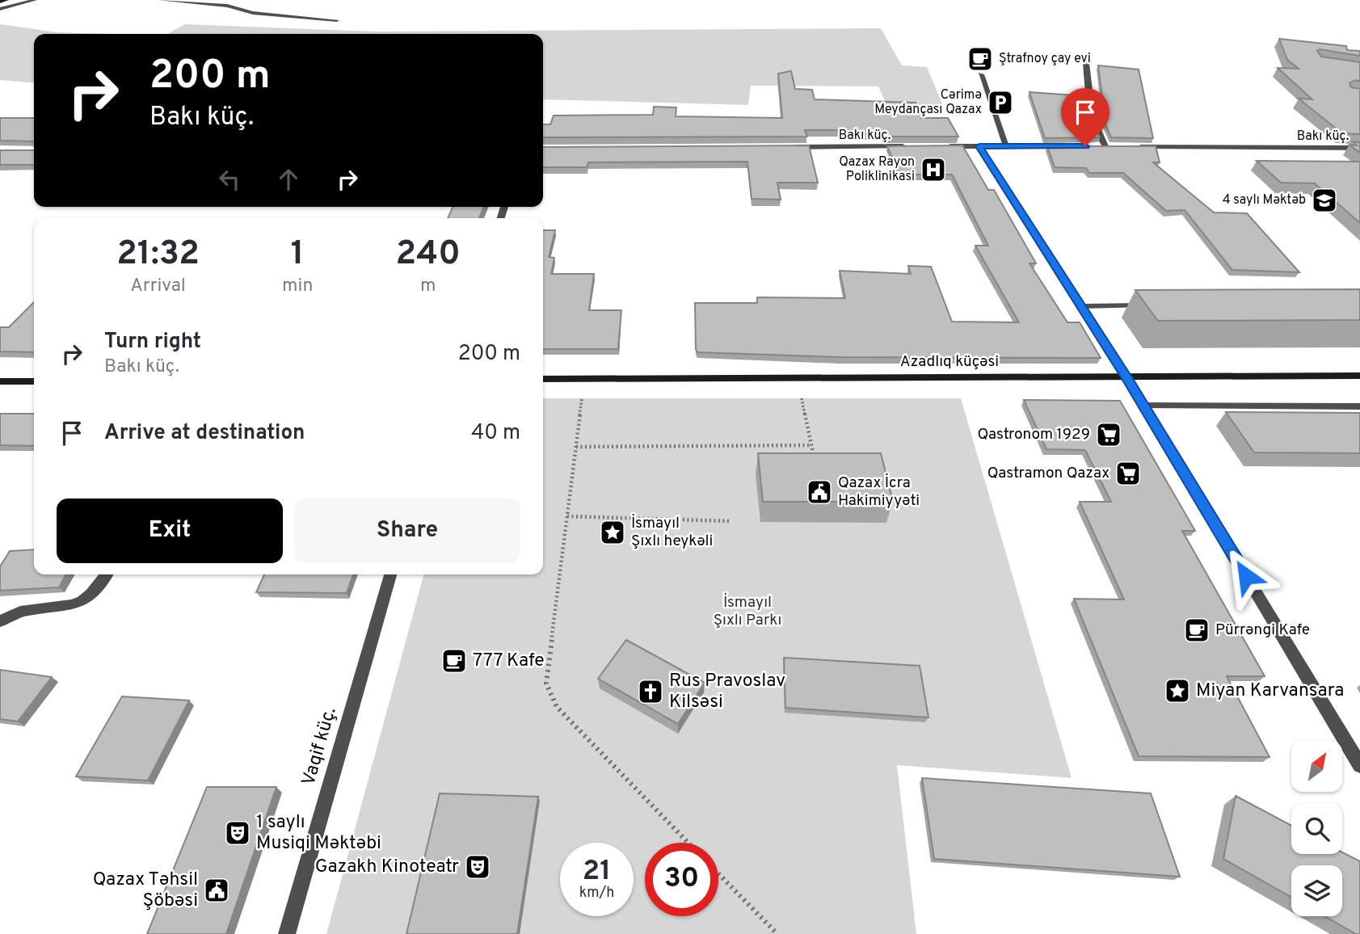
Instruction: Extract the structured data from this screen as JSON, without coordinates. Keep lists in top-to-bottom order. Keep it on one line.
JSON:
{"streets":{"street":["Bakı küç.","Azadlıq küçəsi","Vaqif küç."]},"parks":["İsmayıl Şıxlı Parkı"],"places":{"cafe":["Ştrafnoy çay evi","Pürrəngi Kafe","777 Kafe"],"parking":["Cərimə Meydançası Qazax"],"hospital":["Qazax Rayon Poliklinikasi"],"school or university":["4 saylı Məktəb"],"supermarket":["Qastronom 1929","Qastramon Qazax"],"public building":["Qazax İcra Hakimiyyəti","Qazax Təhsil Şöbəsi"],"place":["İsmayıl Şıxlı heykəli","Miyan Karvansara"],"church":["Rus Pravoslav Kilsəsi"],"theatre":["1 saylı Musiqi Məktəbi","Gazakh Kinoteatr"]},"north":"top right","page":{"turn":["200 m","Bakı küç."],"eta":["21:32","Arrival","1","min","240","m"],"list":[{"name":"Turn right","note":"Bakı küç.","value":"200 m"},{"name":"Arrive at destination","value":"40 m"}],"buttons":["Exit","Share"],"speed":"21 km/h","limit":"30"}}
